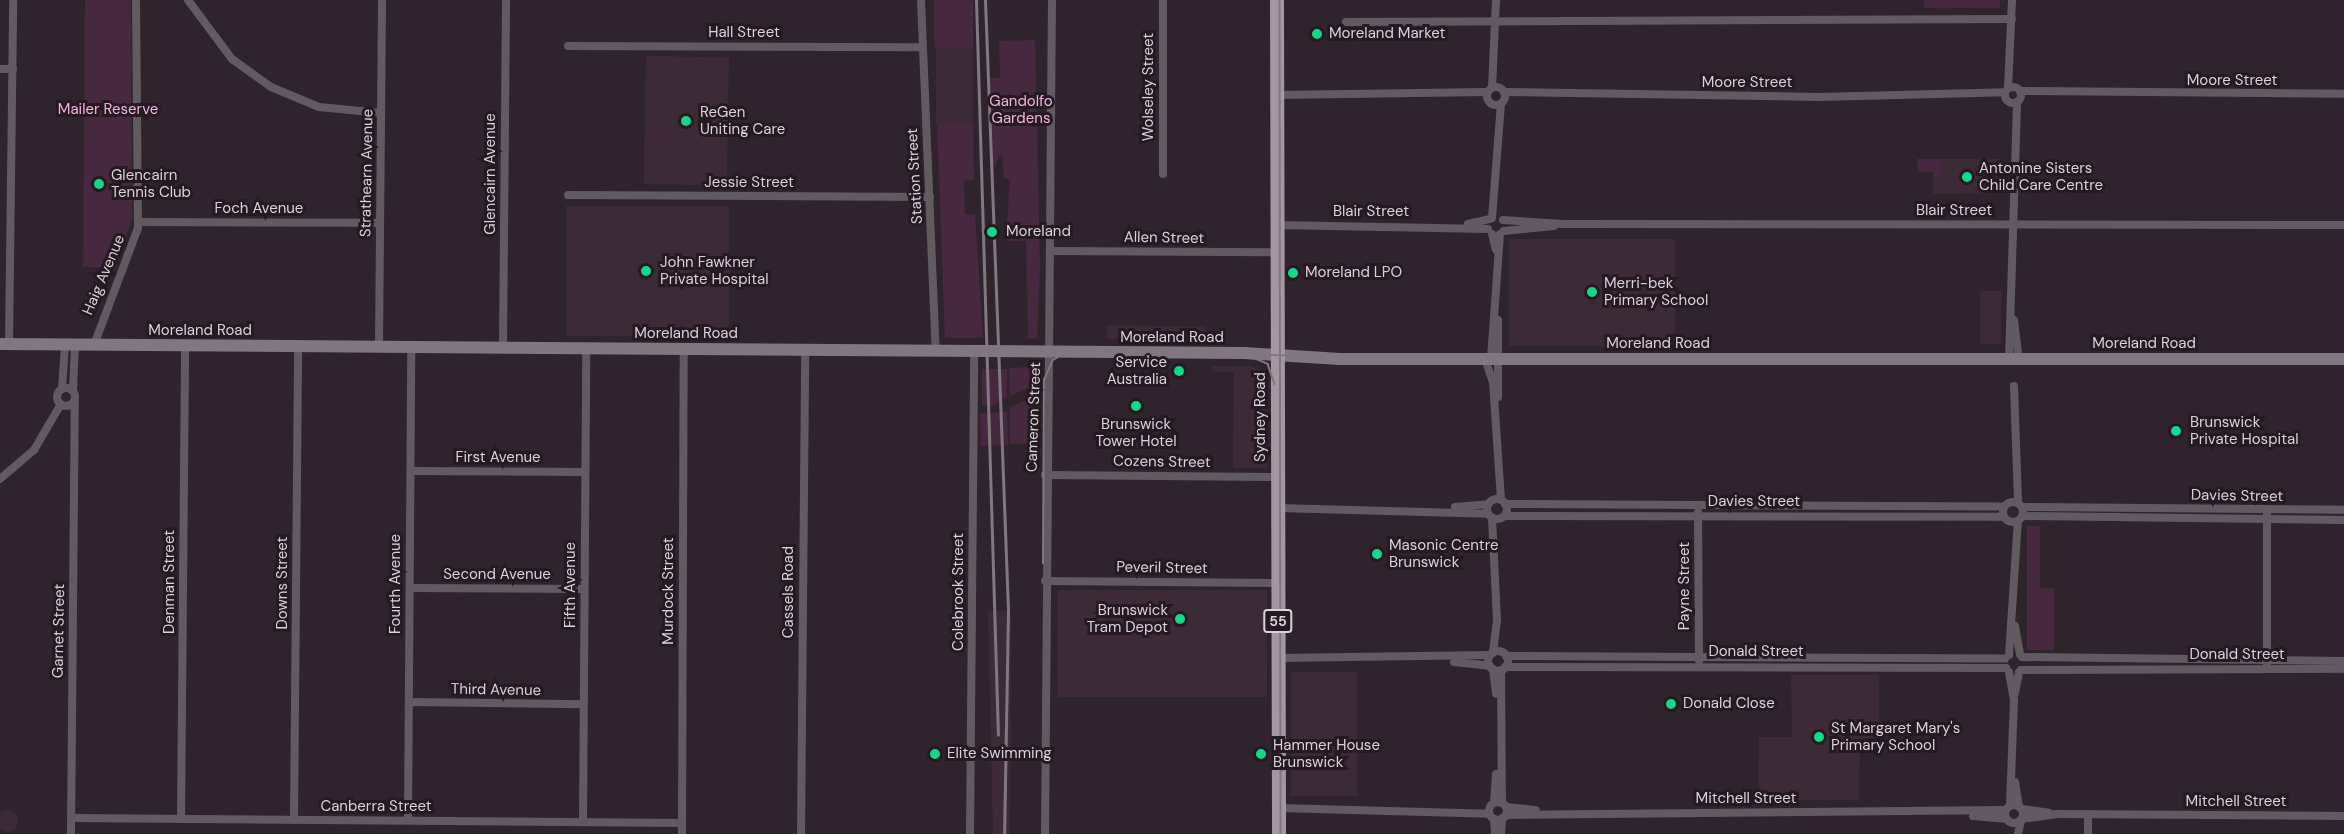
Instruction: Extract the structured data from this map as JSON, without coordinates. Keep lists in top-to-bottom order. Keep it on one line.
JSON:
{"streets":{"highway":["Sydney Road","55"],"main road":["Moreland Road"],"street":["Hall Street","Moore Street","Wolseley Street","Strathearn Avenue","Glencairn Avenue","Station Street","Jessie Street","Foch Avenue","Blair Street","Allen Street","Haig Avenue","Cameron Street","First Avenue","Cozens Street","Davies Street","Peveril Street","Second Avenue","Denman Street","Downs Street","Fourth Avenue","Fifth Avenue","Payne Street","Murdock Street","Cassels Road","Colebrook Street","Garnet Street","Donald Street","Third Avenue","Mitchell Street","Canberra Street"]},"crossings":[["Hall Street","Station Street"],["Moore Street","Sydney Road"],["Strathearn Avenue","Foch Avenue"],["Strathearn Avenue","Moreland Road"],["Glencairn Avenue","Moreland Road"],["Station Street","Jessie Street"],["Station Street","Moreland Road"],["Foch Avenue","Haig Avenue"],["Blair Street","Sydney Road"],["Allen Street","Cameron Street"],["Allen Street","Sydney Road"],["Haig Avenue","Moreland Road"],["Moreland Road","Cameron Street"],["Moreland Road","Sydney Road"],["Moreland Road","Denman Street"],["Moreland Road","Downs Street"],["Moreland Road","Fourth Avenue"],["Moreland Road","Fifth Avenue"],["Moreland Road","Murdock Street"],["Moreland Road","Cassels Road"],["Moreland Road","Colebrook Street"],["Cameron Street","Cozens Street"],["Cameron Street","Peveril Street"],["Sydney Road","Cozens Street"],["Sydney Road","Davies Street"],["Sydney Road","Peveril Street"],["Sydney Road","Donald Street"],["Sydney Road","Mitchell Street"],["First Avenue","Fourth Avenue"],["First Avenue","Fifth Avenue"],["Davies Street","Payne Street"],["Second Avenue","Fourth Avenue"],["Second Avenue","Fifth Avenue"],["Denman Street","Canberra Street"],["Downs Street","Canberra Street"],["Fourth Avenue","Third Avenue"],["Fourth Avenue","Canberra Street"],["Fifth Avenue","Third Avenue"],["Fifth Avenue","Canberra Street"],["Payne Street","Donald Street"],["Murdock Street","Canberra Street"],["Garnet Street","Canberra Street"]],"parks":["Gandolfo Gardens","Mailer Reserve"],"places":["Moreland Market","ReGen Uniting Care","Antonine Sisters Child Care Centre","Glencairn Tennis Club","Moreland","John Fawkner Private Hospital","Moreland LPO","Merri-bek Primary School","Service Australia","Brunswick Tower Hotel","Brunswick Private Hospital","Masonic Centre Brunswick","Brunswick Tram Depot","Donald Close","St Margaret Mary's Primary School","Elite Swimming","Hammer House Brunswick"]}
